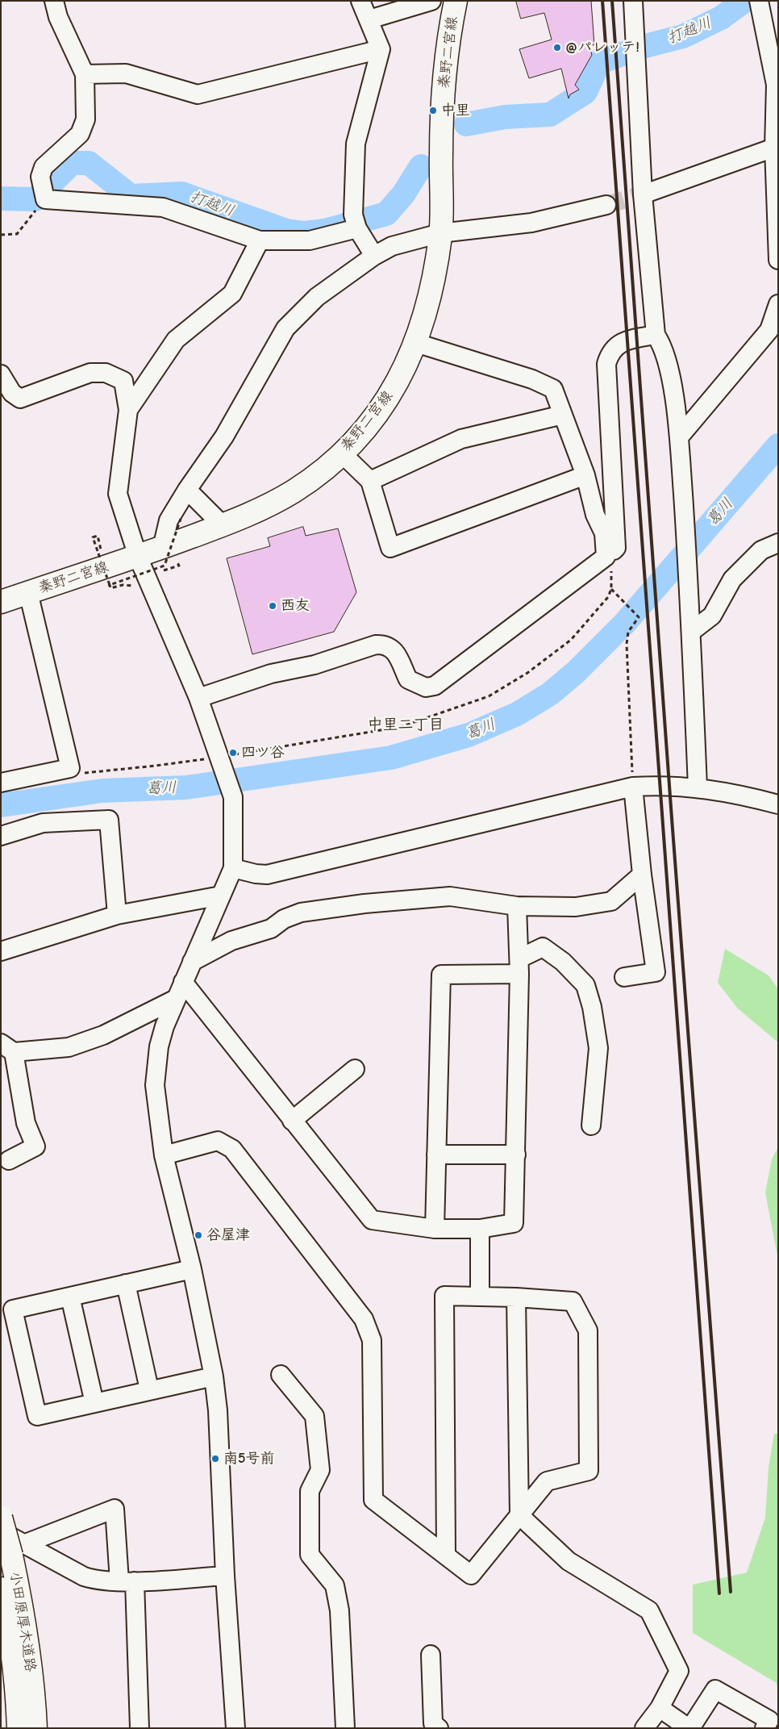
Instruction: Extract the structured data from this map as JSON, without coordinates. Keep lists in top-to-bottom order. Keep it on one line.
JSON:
{"streets":{"main road":["秦野二宮線","小田原厚木道路"]},"districts":["中里二丁目"],"water":["打越川","葛川"],"places":["@パレッテ!","中里","西友","四ツ谷","谷屋津","南5号前"]}
